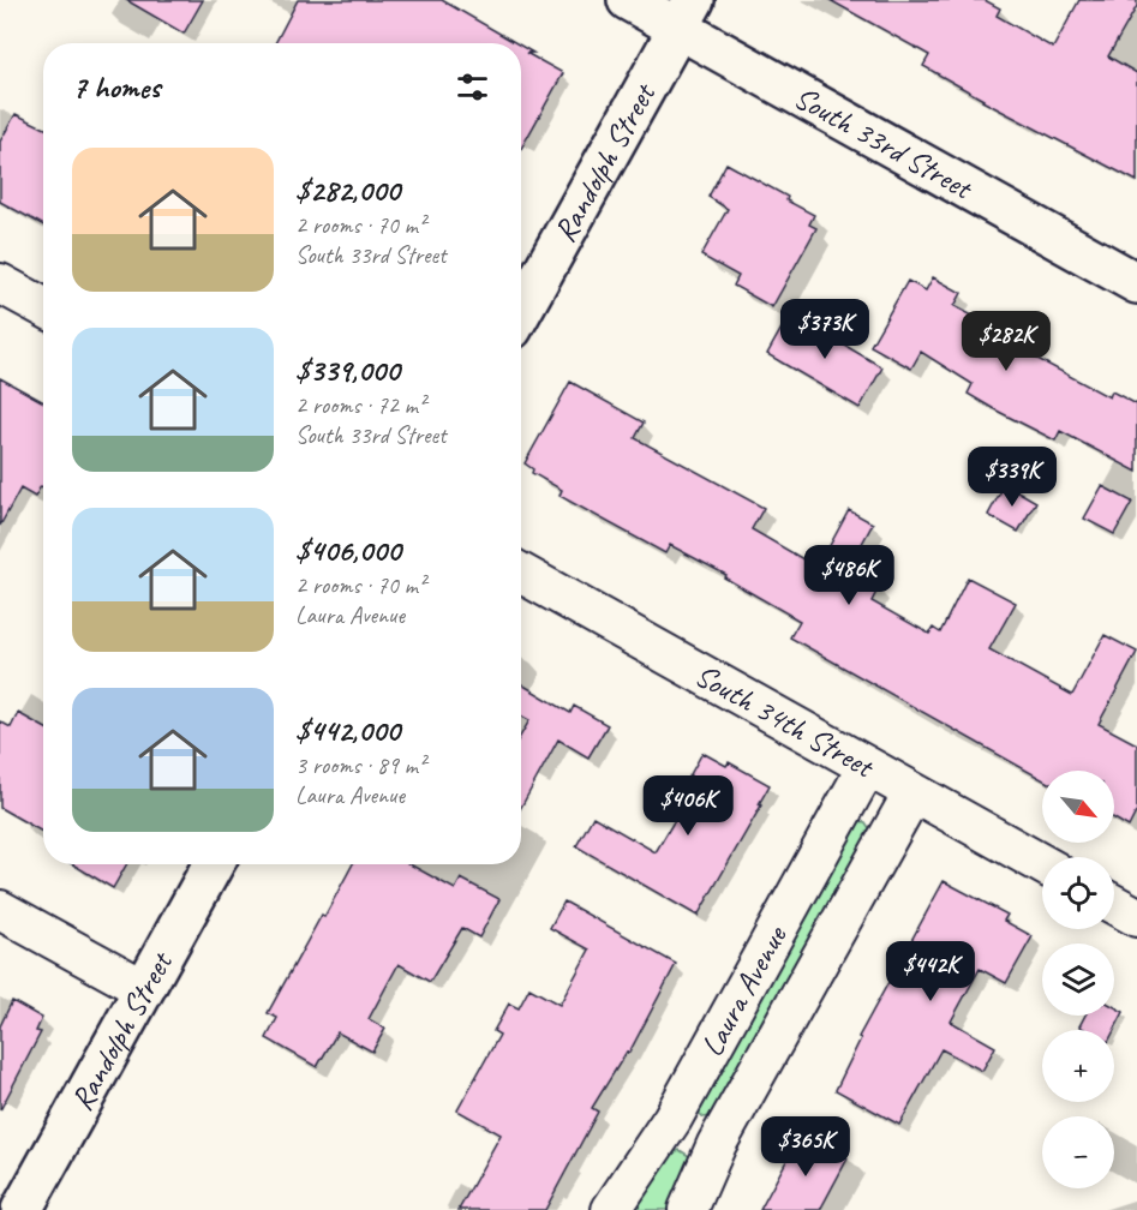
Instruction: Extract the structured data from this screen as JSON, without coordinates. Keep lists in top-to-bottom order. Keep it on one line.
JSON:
{"streets":{"main road":["South 33rd Street","Randolph Street"],"street":["South 34th Street","Laura Avenue"]},"crossings":[["South 33rd Street","Randolph Street"],["South 34th Street","Laura Avenue"]],"north":"bottom right","page":{"heading":"7 homes","list":[{"name":"$282,000","note":"2 rooms · 70 m² · South 33rd Street"},{"name":"$339,000","note":"2 rooms · 72 m² · South 33rd Street"},{"name":"$406,000","note":"2 rooms · 70 m² · Laura Avenue"},{"name":"$442,000","note":"3 rooms · 89 m² · Laura Avenue"}],"price":["$373K","$282K","$339K","$486K","$406K","$442K","$365K"],"map_buttons":["+","−"]}}
